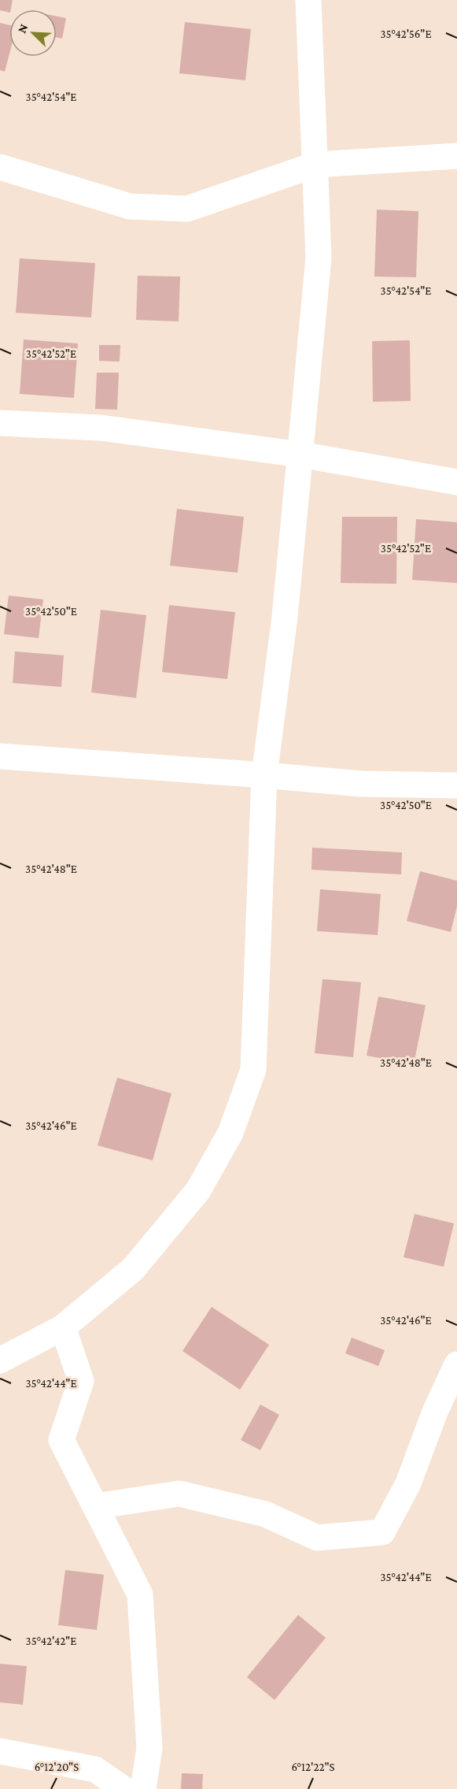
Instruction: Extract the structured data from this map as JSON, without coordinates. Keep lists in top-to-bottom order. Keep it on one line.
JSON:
{"north":"top left","coordinates":["35°42'56\"E","35°42'54\"E","35°42'52\"E","35°42'50\"E","35°42'48\"E","35°42'46\"E","35°42'44\"E","35°42'42\"E","6°12'20\"S","6°12'22\"S"]}
